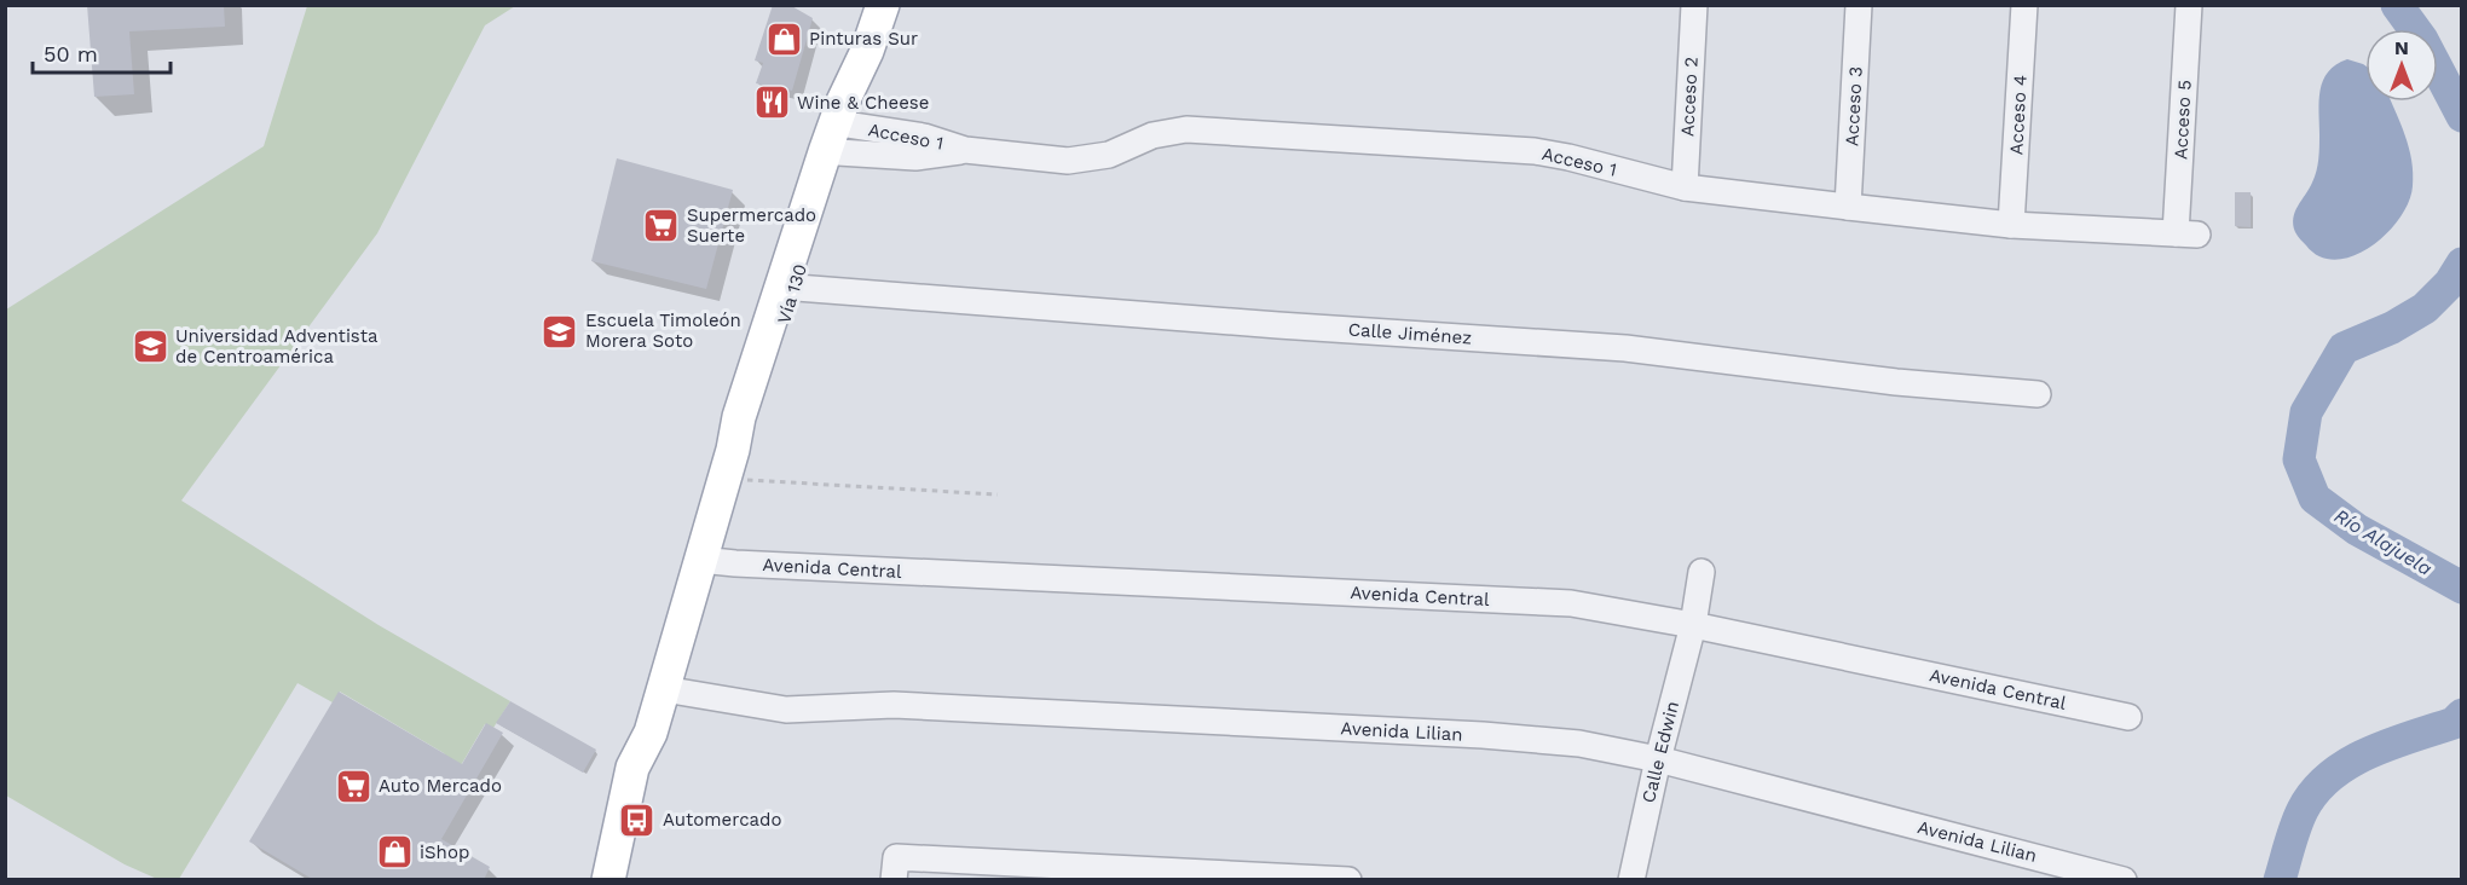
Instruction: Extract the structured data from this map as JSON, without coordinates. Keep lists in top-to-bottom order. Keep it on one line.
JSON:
{"streets":{"main road":["Vía 130"],"street":["Acceso 2","Acceso 3","Acceso 4","Acceso 5","Acceso 1","Calle Jiménez","Avenida Central","Avenida Lilian","Calle Edwin"]},"crossings":[["Acceso 2","Acceso 1"],["Acceso 3","Acceso 1"],["Acceso 4","Acceso 1"],["Acceso 5","Acceso 1"],["Acceso 1","Vía 130"],["Vía 130","Calle Jiménez"],["Vía 130","Avenida Central"],["Vía 130","Avenida Lilian"],["Avenida Central","Calle Edwin"],["Avenida Lilian","Calle Edwin"]],"water":["Río Alajuela"],"places":{"shop":["Pinturas Sur","iShop"],"restaurant":["Wine & Cheese"],"supermarket":["Supermercado Suerte","Auto Mercado"],"school or university":["Escuela Timoleón Morera Soto","Universidad Adventista de Centroamérica"],"bus stop":["Automercado"]},"scale_bar":"50 m","north":"top"}
